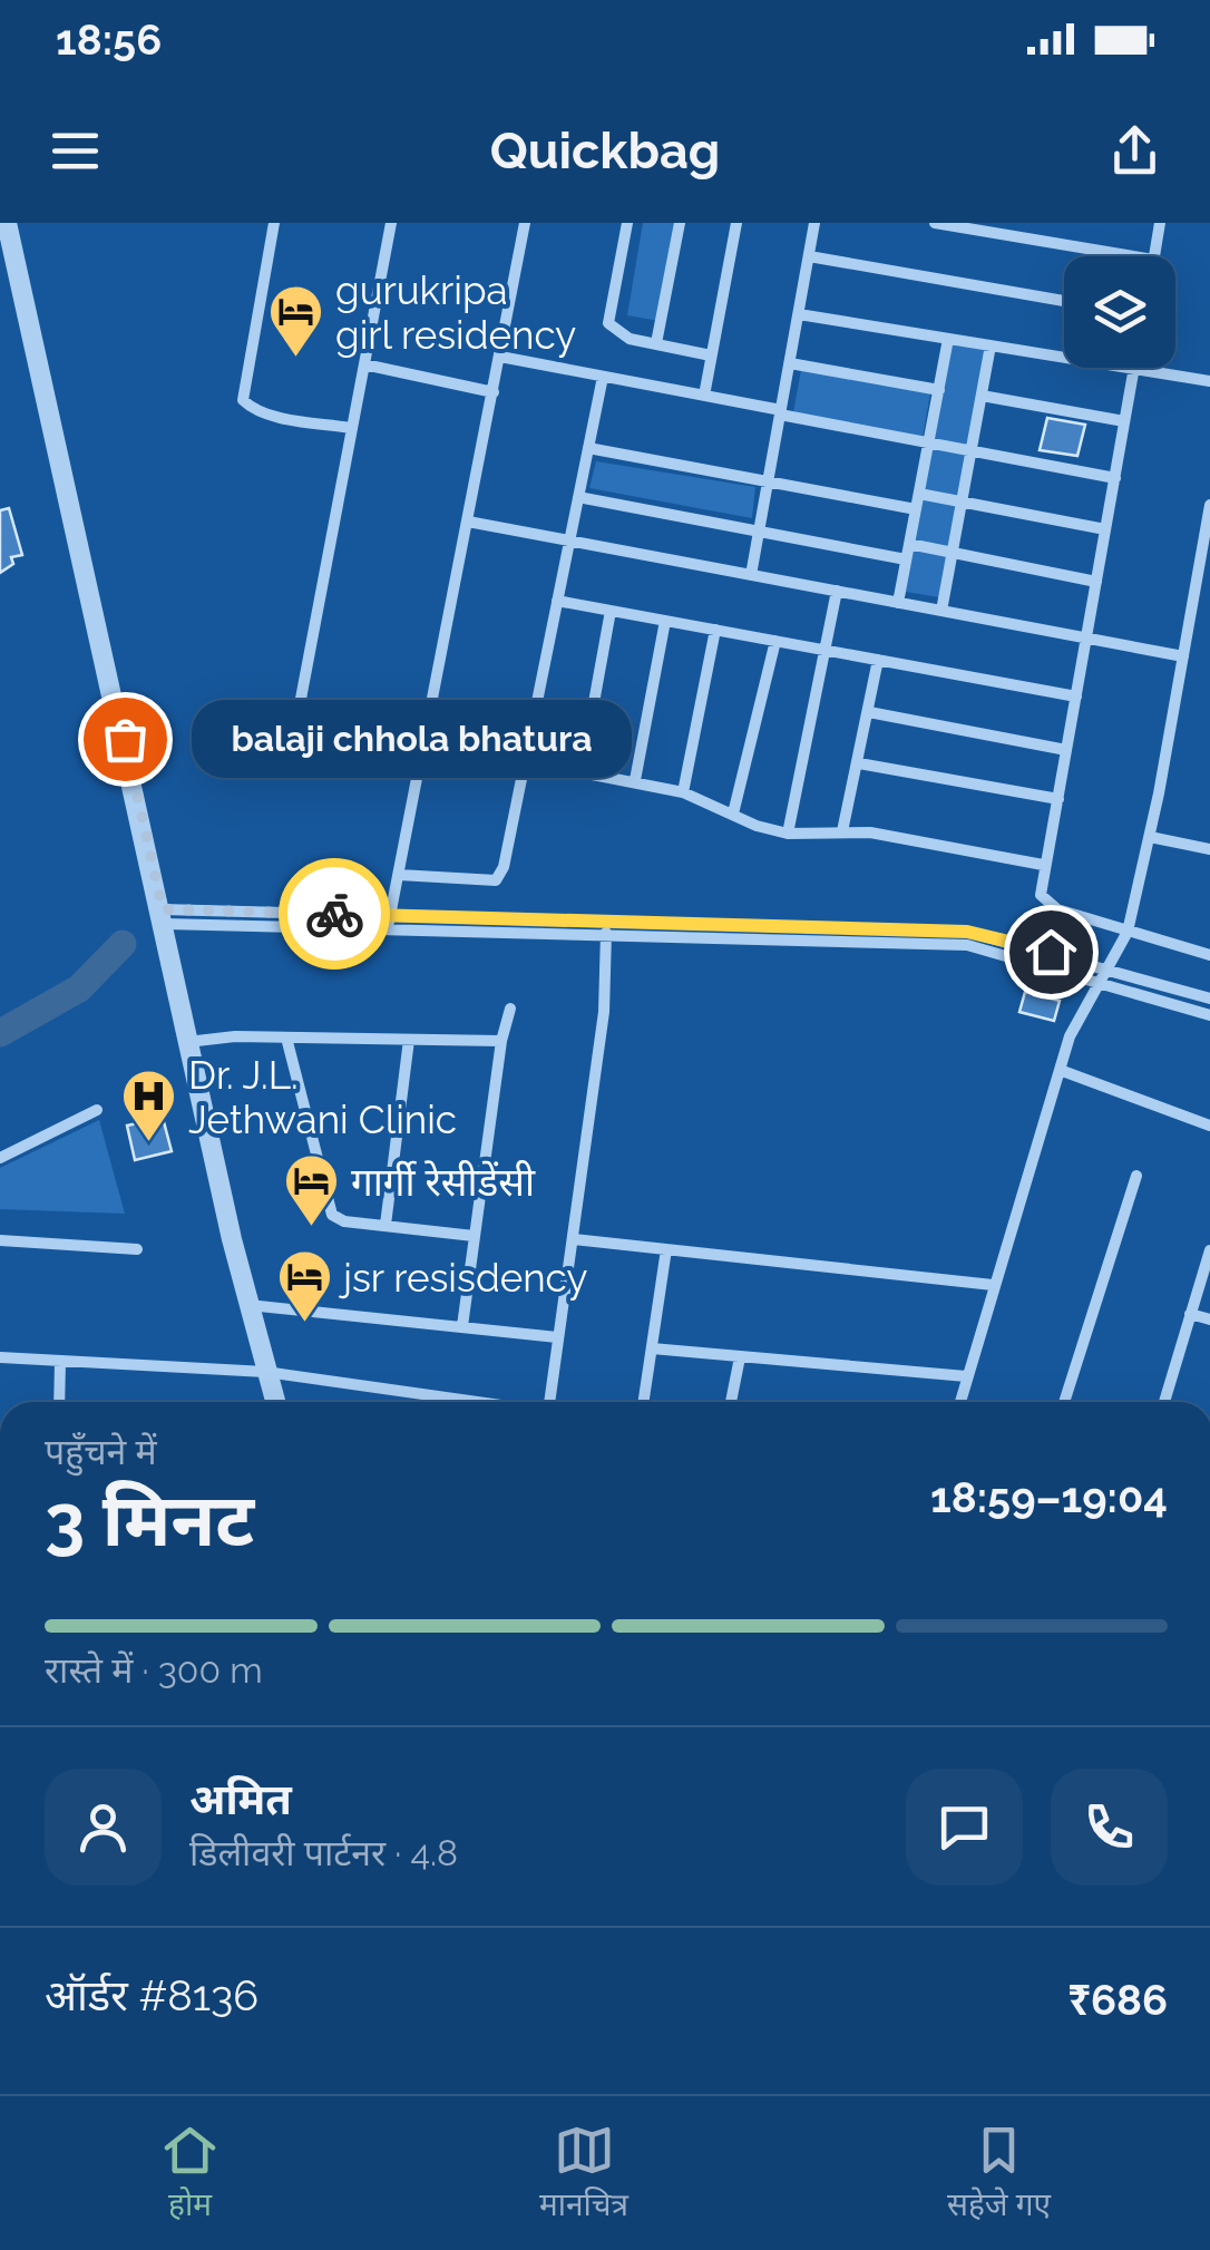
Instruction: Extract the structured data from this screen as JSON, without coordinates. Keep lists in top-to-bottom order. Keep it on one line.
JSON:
{"places":{"hotel":["gurukripa girl residency","गार्गी रेसीडेंसी","jsr resisdency"],"other":["balaji chhola bhatura"],"hospital":["Dr. J.L. Jethwani Clinic"]},"page":{"status":"18:56","header":"Quickbag","bubble":"balaji chhola bhatura","heading":["3 मिनट","पहुँचने में","18:59–19:04"],"panel":["अमित","डिलीवरी पार्टनर · 4.8","ऑर्डर #8136","₹686"],"bar":"रास्ते में · 300 m","tabs":["होम","मानचित्र","सहेजे गए"]}}
